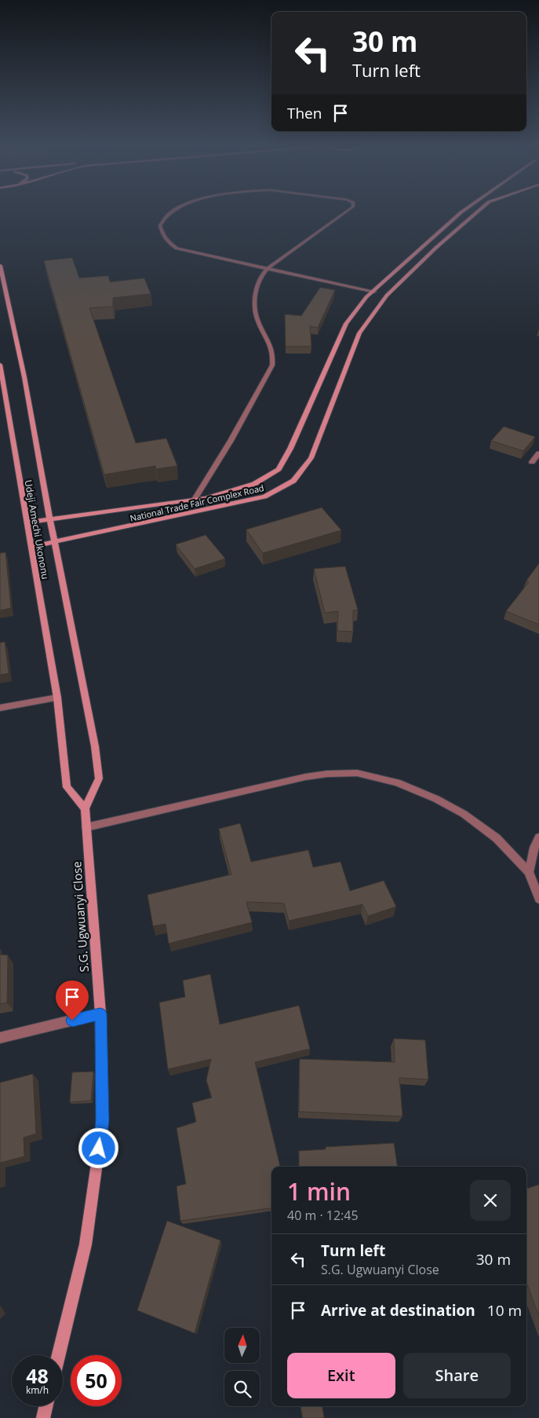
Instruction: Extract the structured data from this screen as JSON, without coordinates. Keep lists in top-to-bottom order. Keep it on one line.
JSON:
{"streets":{"main road":["National Trade Fair Complex Road","Udeji Amechi Ukononu","S.G. Ugwuanyi Close"]},"crossings":[["National Trade Fair Complex Road","Udeji Amechi Ukononu"],["Udeji Amechi Ukononu","S.G. Ugwuanyi Close"]],"north":"top","page":{"turn":["30 m","Turn left"],"then":"Then","heading":["1 min","40 m · 12:45"],"list":[{"name":"Turn left","note":"S.G. Ugwuanyi Close","value":"30 m"},{"name":"Arrive at destination","value":"10 m"}],"buttons":["Exit","Share"],"speed":"48 km/h","limit":"50"}}
